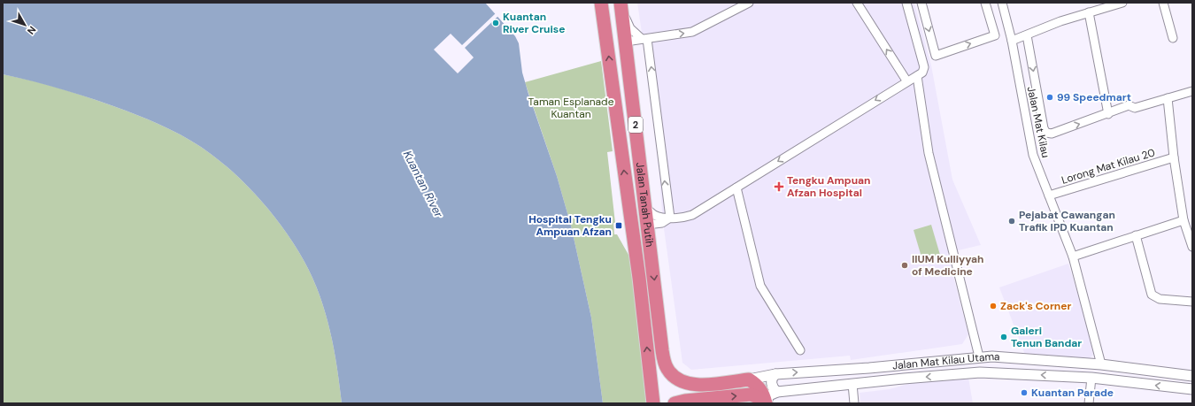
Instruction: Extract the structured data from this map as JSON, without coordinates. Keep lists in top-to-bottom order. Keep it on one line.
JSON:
{"streets":{"highway":["2","Jalan Tanah Putih","Jalan Mat Kilau Utama"],"street":["Jalan Mat Kilau","Lorong Mat Kilau 20"]},"crossings":[["Jalan Mat Kilau","Lorong Mat Kilau 20"],["Jalan Mat Kilau","Jalan Mat Kilau Utama"],["Jalan Tanah Putih","Jalan Mat Kilau Utama"]],"water":["Kuantan River"],"parks":["Taman Esplanade Kuantan"],"places":{"other":["Kuantan River Cruise","99 Speedmart","Pejabat Cawangan Trafik IPD Kuantan","IIUM Kulliyyah of Medicine","Zack's Corner","Galeri Tenun Bandar","Kuantan Parade"],"health":["Tengku Ampuan Afzan Hospital"],"transit":["Hospital Tengku Ampuan Afzan"]},"north":"bottom right"}
